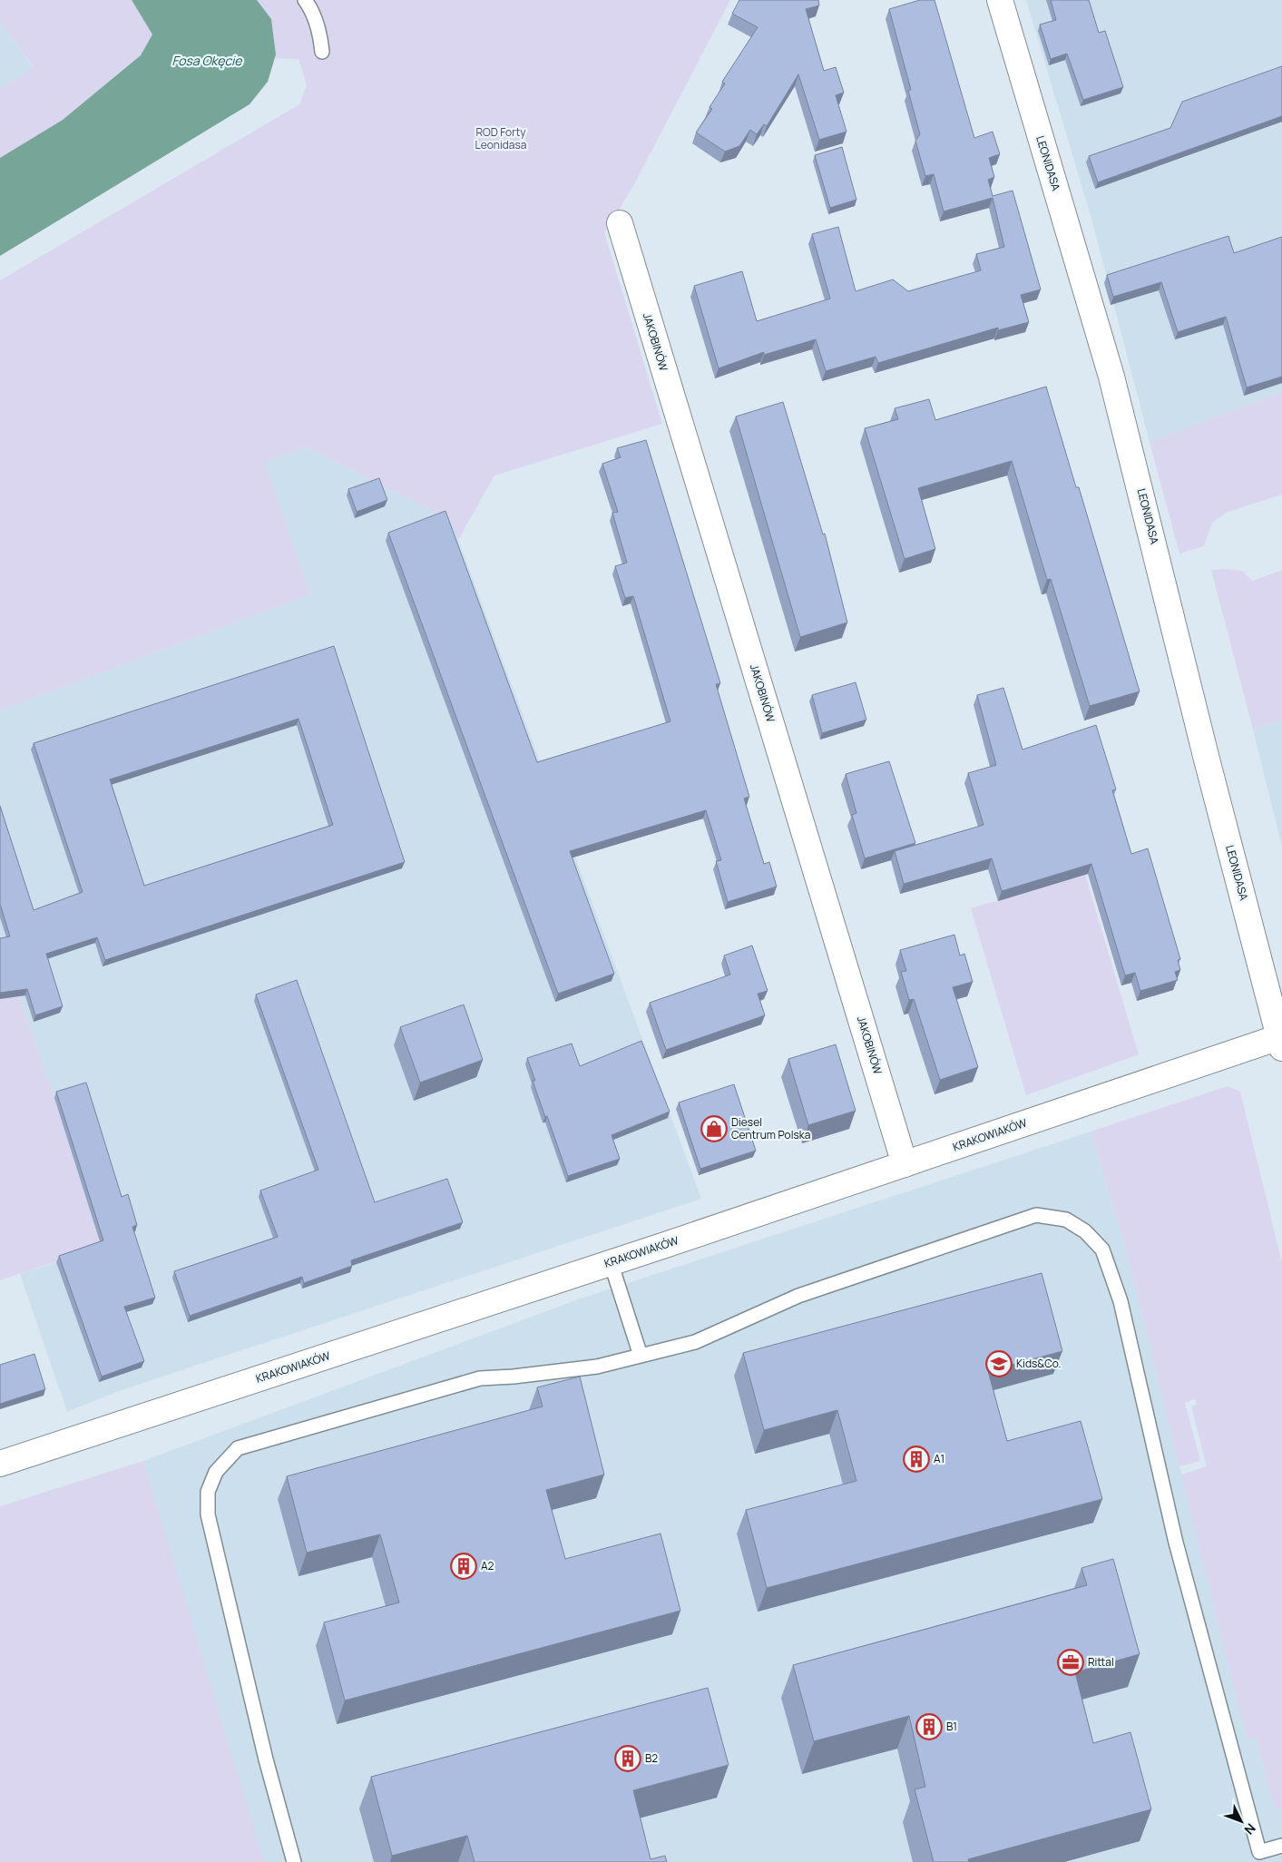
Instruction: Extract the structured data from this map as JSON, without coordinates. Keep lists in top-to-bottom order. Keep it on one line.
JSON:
{"streets":{"street":["LEONIDASA","JAKOBINÓW","KRAKOWIAKÓW"]},"crossings":[["LEONIDASA","KRAKOWIAKÓW"],["JAKOBINÓW","KRAKOWIAKÓW"]],"water":["Fosa Okęcie"],"parks":["ROD Forty Leonidasa"],"places":{"shop":["Diesel Centrum Polska"],"school or university":["Kids&Co."],"building":["A1","A2","B1","B2"],"office":["Rittal"]},"north":"bottom right"}
